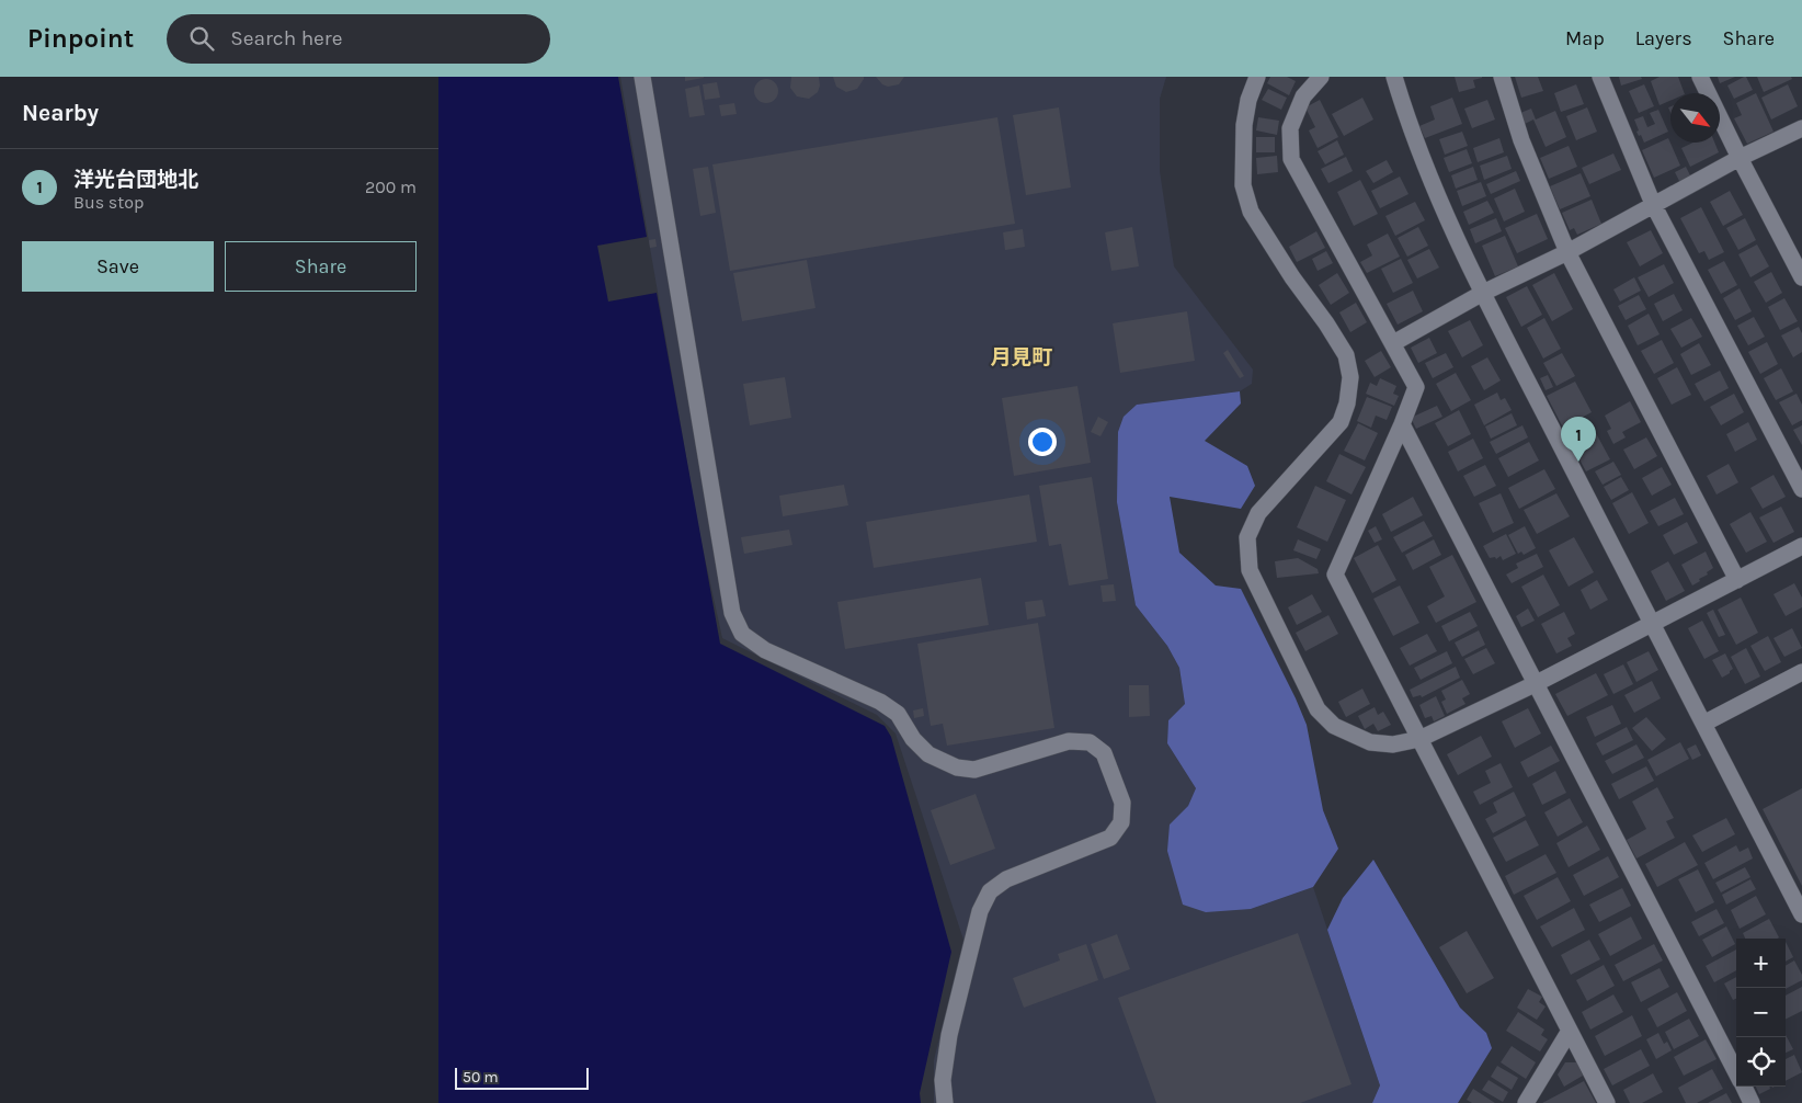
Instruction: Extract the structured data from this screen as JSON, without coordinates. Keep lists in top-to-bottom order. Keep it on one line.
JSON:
{"districts":["月見町"],"scale_bar":"50 m","north":"bottom right","page":{"header":"Pinpoint","search":"Search here","nav":["Map","Layers","Share"],"heading":"Nearby","list":[{"mark":"1","name":"洋光台団地北","note":"Bus stop","value":"200 m"}],"buttons":["Save","Share"],"pins":"1","map_buttons":["+","−"],"scale":"50 m"}}
